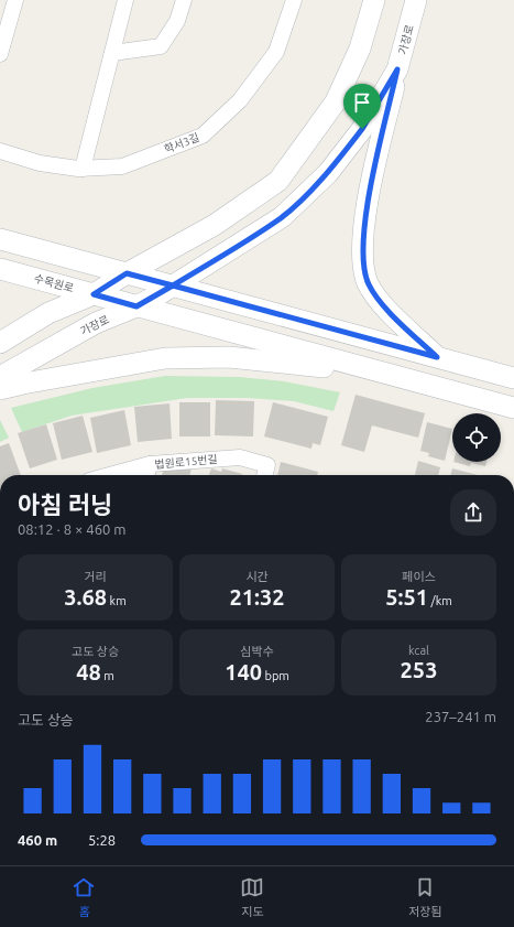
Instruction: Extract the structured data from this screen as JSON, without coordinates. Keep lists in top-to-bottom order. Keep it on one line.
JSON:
{"streets":{"main road":["가장로","수목원로"],"street":["학서3길","법원로15번길"]},"crossings":[["가장로","수목원로"]],"page":{"heading":["아침 러닝","08:12 · 8 × 460 m"],"stats":[["거리","3.68 km"],["시간","21:32"],["페이스","5:51 /km"],["고도 상승","48 m"],["심박수","140 bpm"],["kcal","253"]],"chart":["고도 상승","237–241 m"],"list":[{"name":"460 m","note":"5:28"}],"tabs":["홈","지도","저장됨"]}}
